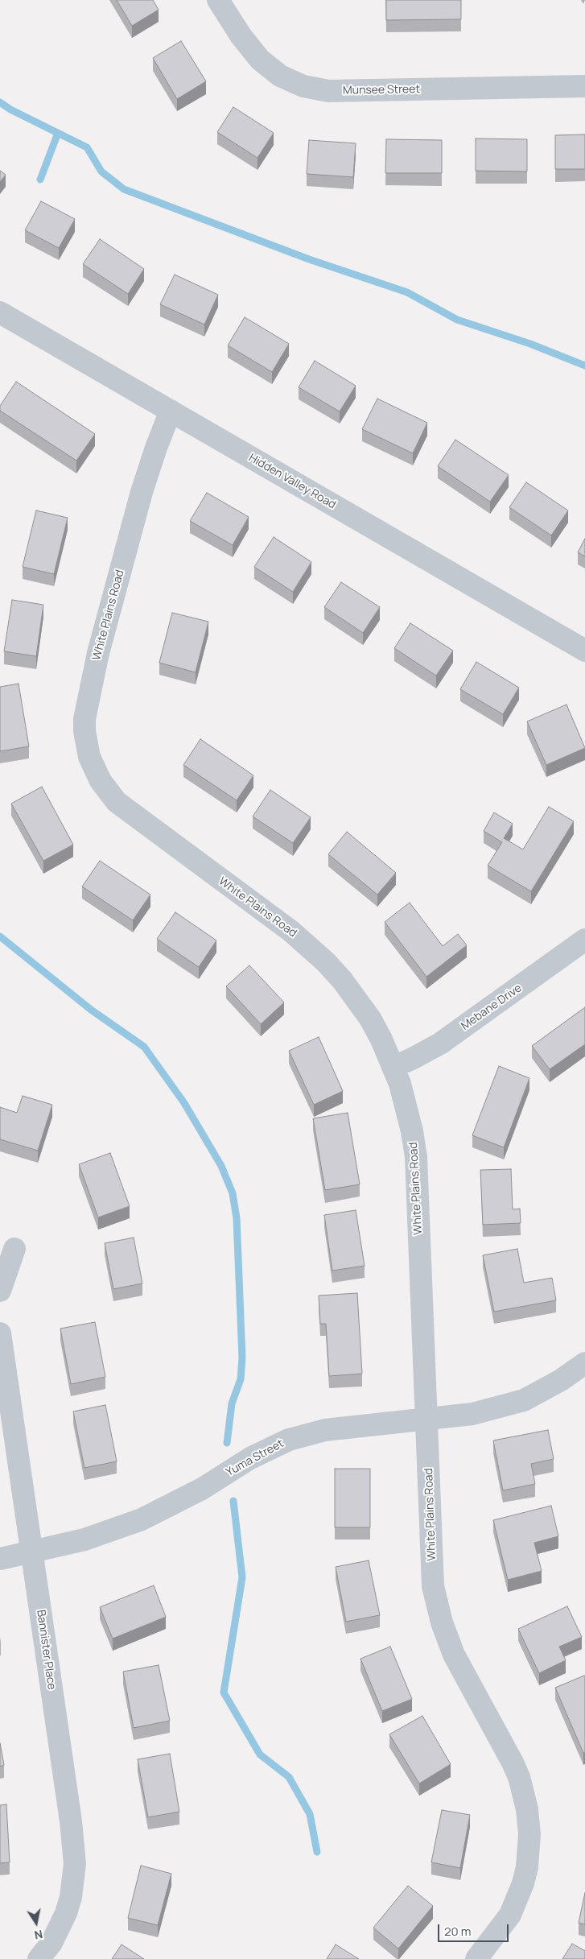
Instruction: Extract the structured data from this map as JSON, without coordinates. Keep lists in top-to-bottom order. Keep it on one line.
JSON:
{"streets":{"street":["Munsee Street","Hidden Valley Road","White Plains Road","Mebane Drive","Yuma Street","Bannister Place"]},"crossings":[["Hidden Valley Road","White Plains Road"],["White Plains Road","Mebane Drive"],["White Plains Road","Yuma Street"],["Yuma Street","Bannister Place"]],"scale_bar":"20 m","north":"bottom"}
